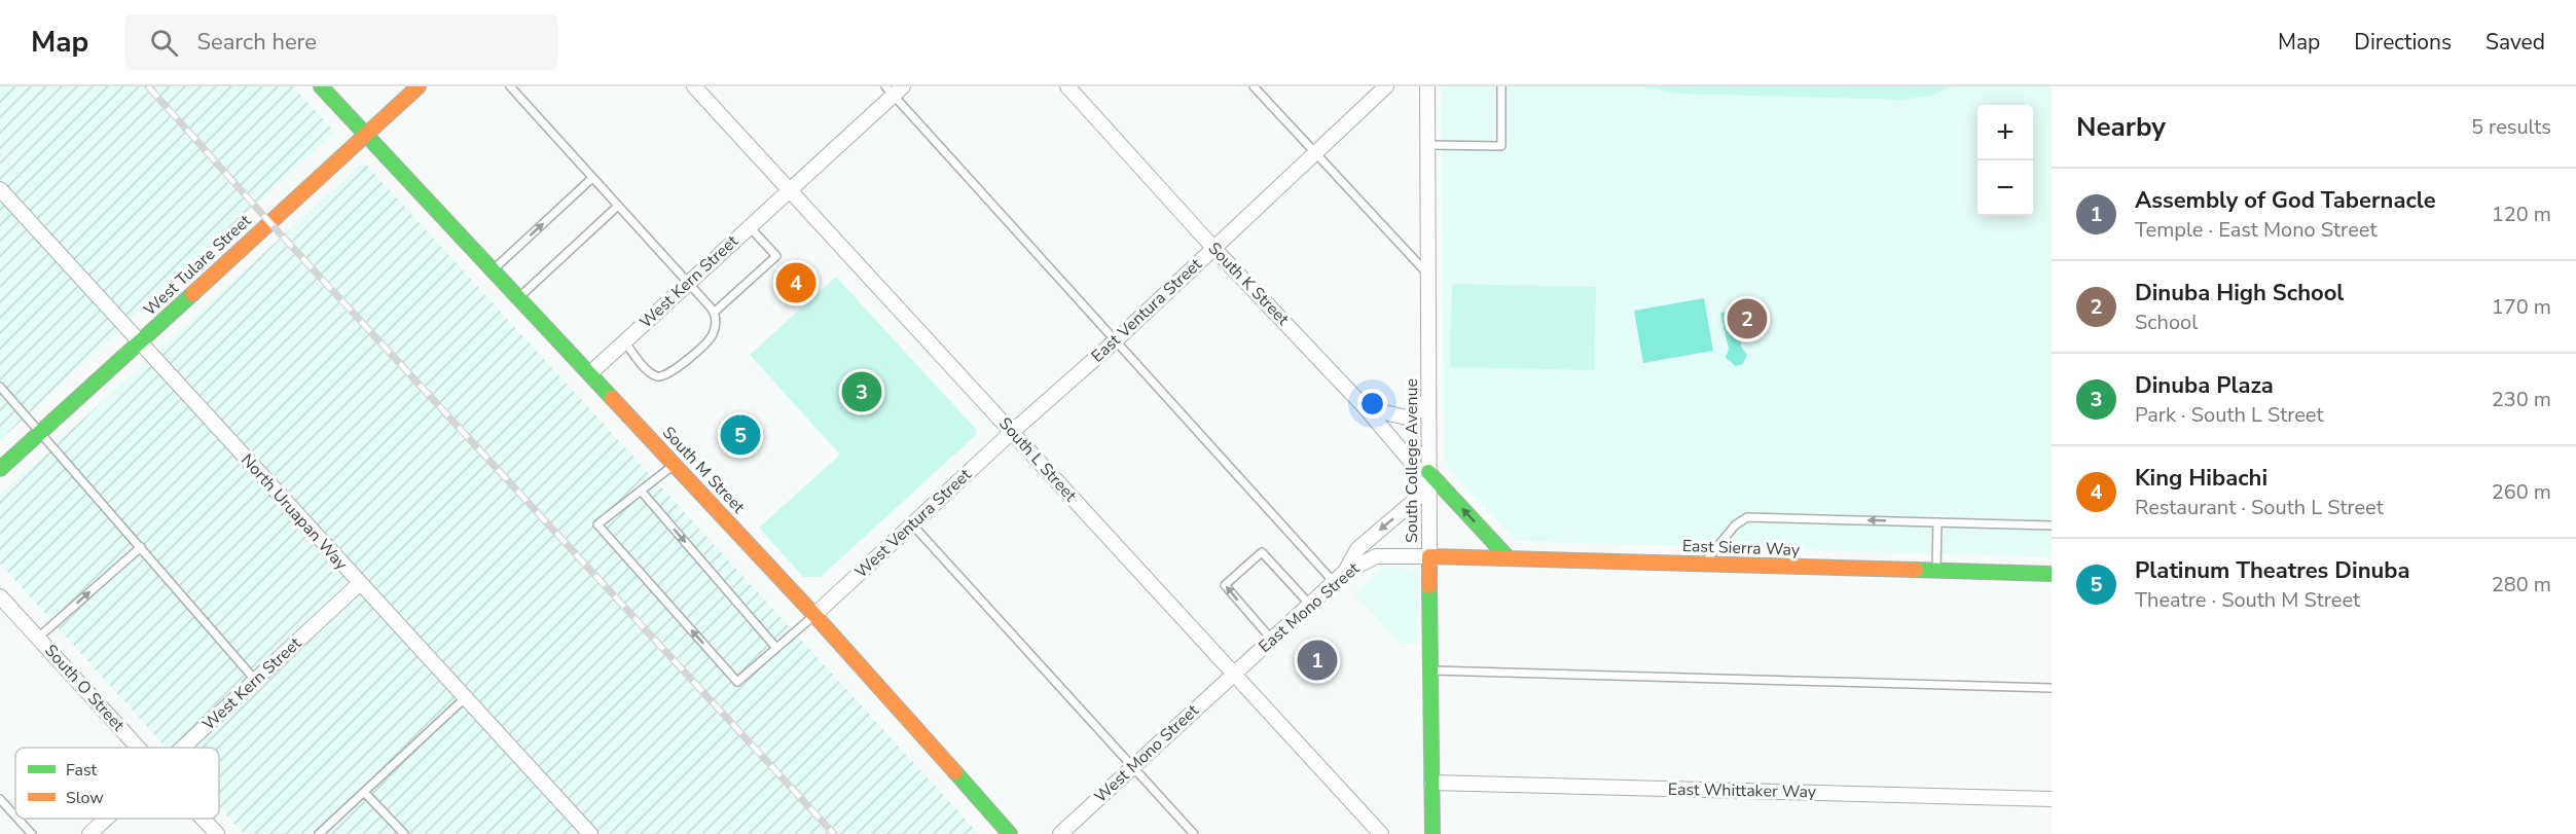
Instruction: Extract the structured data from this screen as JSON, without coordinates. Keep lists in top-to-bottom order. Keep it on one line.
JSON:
{"streets":{"street":["West Tulare Street","West Kern Street","South K Street","East Ventura Street","South L Street","South College Avenue","South M Street","North Uruapan Way","West Ventura Street","East Sierra Way","East Mono Street","South O Street","West Mono Street","East Whittaker Way"]},"crossings":[["West Tulare Street","South M Street"],["West Tulare Street","North Uruapan Way"],["West Kern Street","South L Street"],["West Kern Street","South M Street"],["West Kern Street","North Uruapan Way"],["South K Street","East Ventura Street"],["South K Street","South College Avenue"],["East Ventura Street","South L Street"],["East Ventura Street","West Ventura Street"],["South L Street","West Ventura Street"],["South L Street","East Mono Street"],["South L Street","West Mono Street"],["South College Avenue","East Sierra Way"],["South College Avenue","East Mono Street"],["South College Avenue","East Whittaker Way"],["South M Street","West Ventura Street"],["East Sierra Way","East Mono Street"],["East Mono Street","West Mono Street"]],"legend":["Fast","Slow"],"page":{"header":"Map","search":"Search here","nav":["Map","Directions","Saved"],"heading":["Nearby","5 results"],"map_buttons":["+","−"],"list":[{"mark":"1","name":"Assembly of God Tabernacle","note":"Temple · East Mono Street","value":"120 m"},{"mark":"2","name":"Dinuba High School","note":"School","value":"170 m"},{"mark":"3","name":"Dinuba Plaza","note":"Park · South L Street","value":"230 m"},{"mark":"4","name":"King Hibachi","note":"Restaurant · South L Street","value":"260 m"},{"mark":"5","name":"Platinum Theatres Dinuba","note":"Theatre · South M Street","value":"280 m"}],"pins":["4","2","3","5","1"]}}
